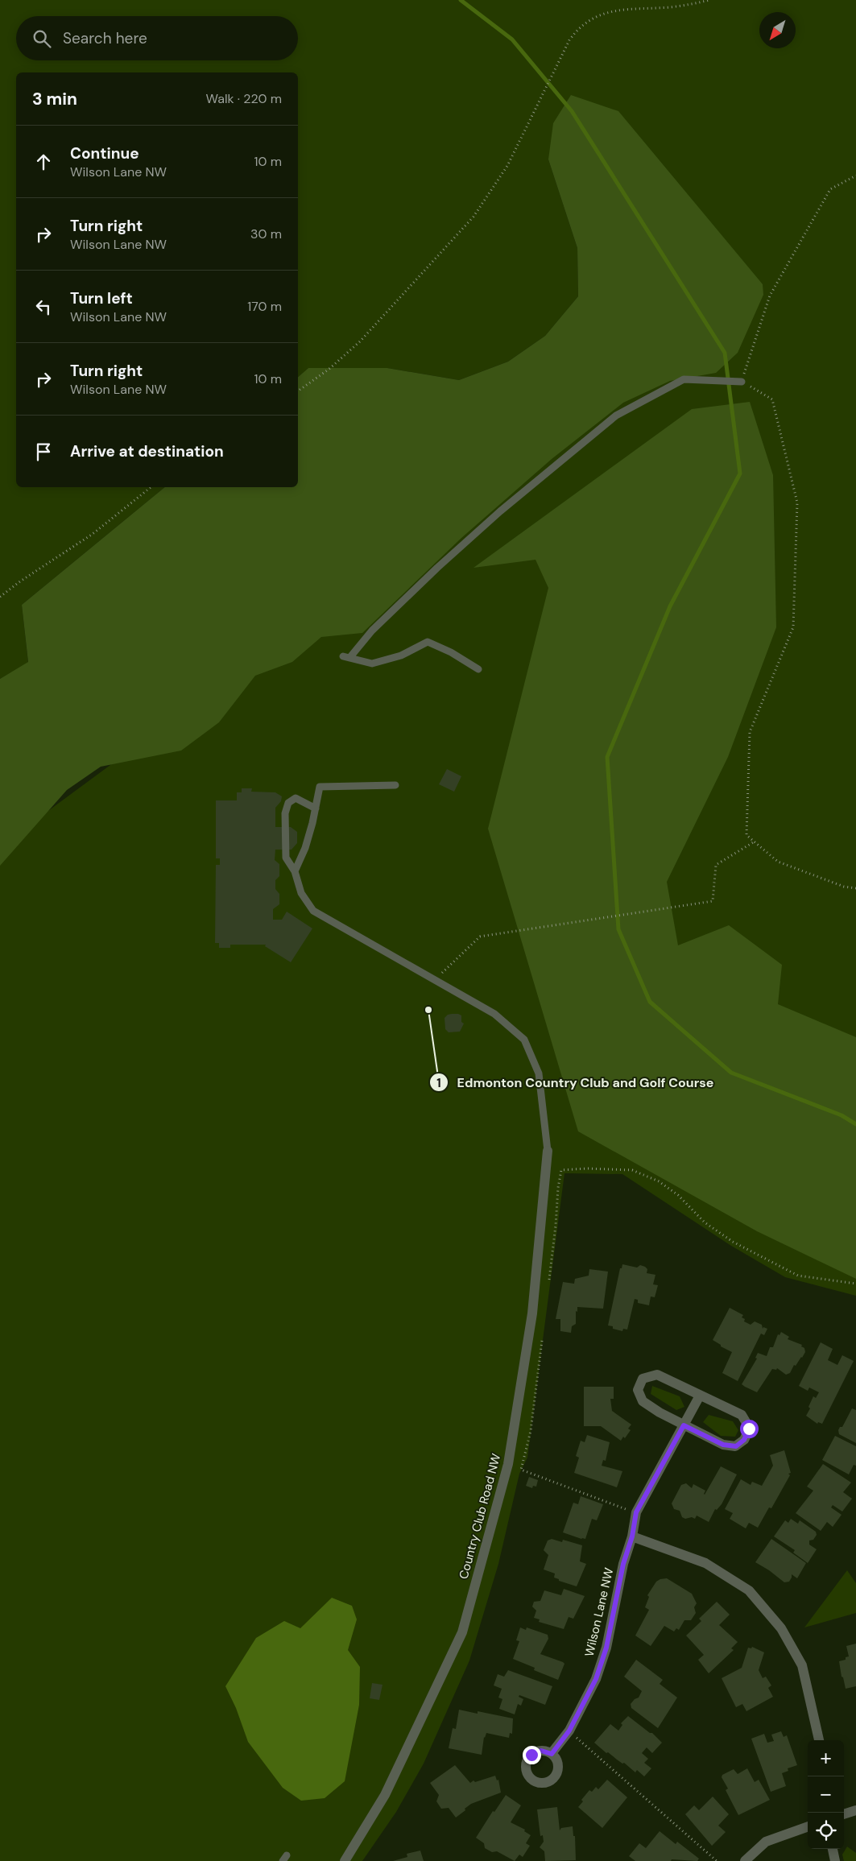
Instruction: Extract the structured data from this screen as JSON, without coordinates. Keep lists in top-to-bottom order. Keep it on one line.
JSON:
{"streets":{"street":["Country Club Road NW","Wilson Lane NW"]},"places":["Edmonton Country Club and Golf Course"],"north":"bottom left","page":{"search":"Search here","heading":["3 min","Walk · 220 m"],"list":[["Continue","Wilson Lane NW","10 m"],["Turn right","Wilson Lane NW","30 m"],["Turn left","Wilson Lane NW","170 m"],["Turn right","Wilson Lane NW","10 m"],"Arrive at destination"],"map_buttons":["+","−"]}}
